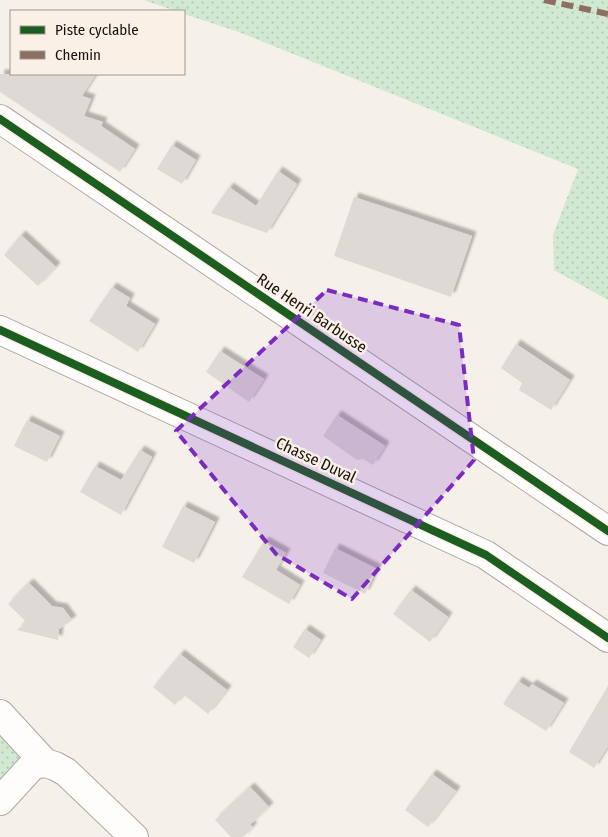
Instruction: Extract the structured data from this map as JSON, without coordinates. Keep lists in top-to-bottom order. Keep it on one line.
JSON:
{"streets":{"street":["Rue Henri Barbusse","Chasse Duval"]},"legend":["Piste cyclable","Chemin"]}
